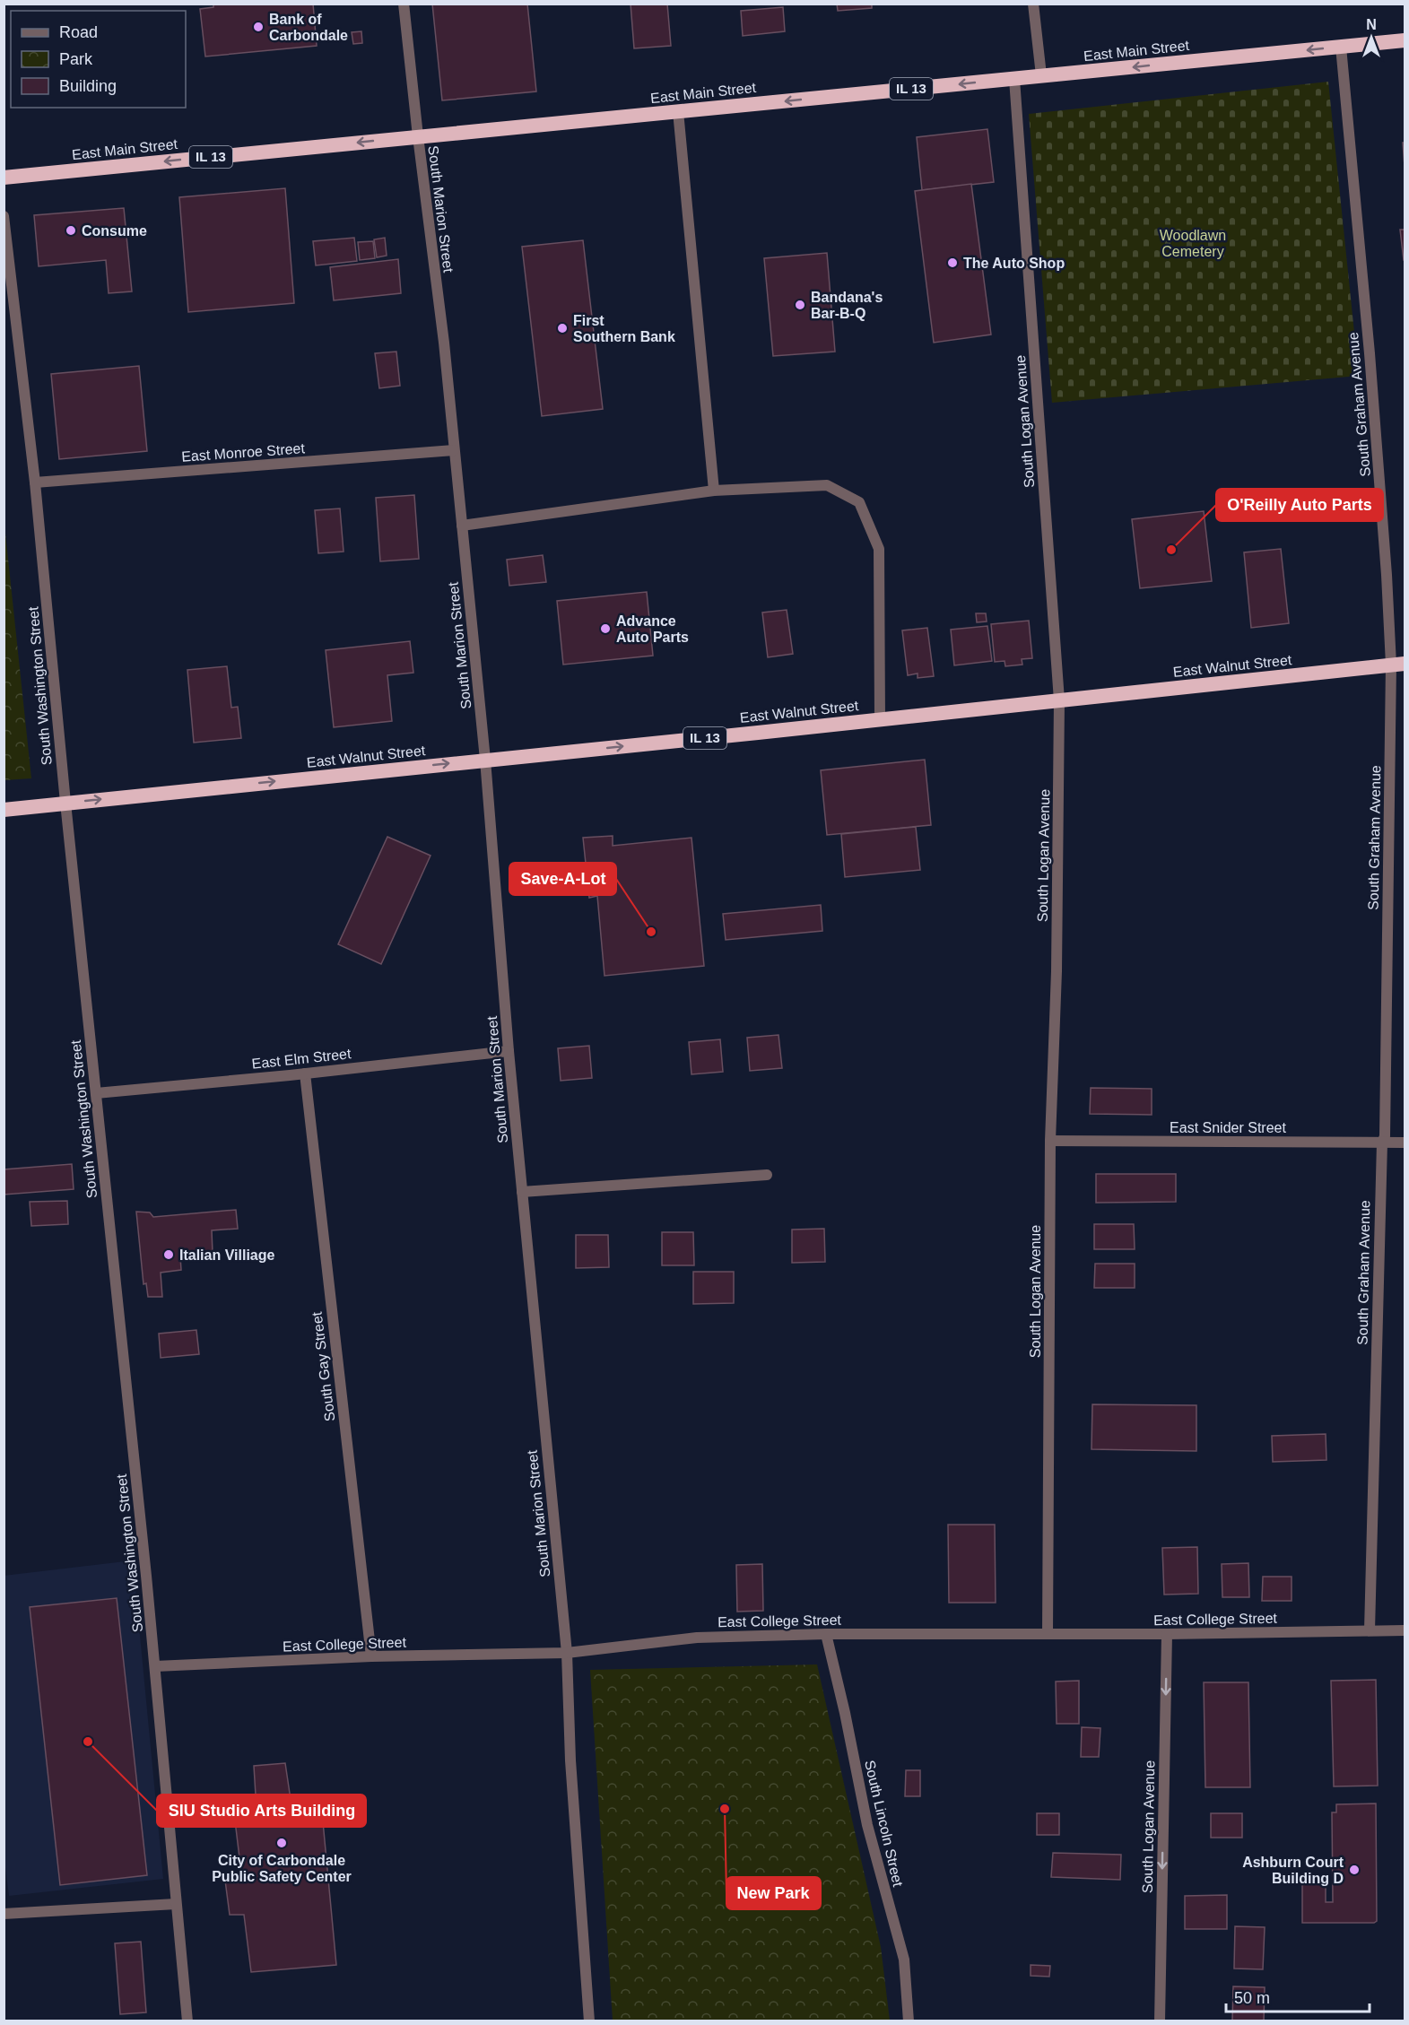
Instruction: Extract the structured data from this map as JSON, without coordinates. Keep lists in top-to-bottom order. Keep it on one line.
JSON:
{"streets":{"highway":["East Main Street","IL 13","East Walnut Street"],"street":["South Marion Street","South Graham Avenue","South Logan Avenue","East Monroe Street","South Washington Street","East Elm Street","East Snider Street","South Gay Street","East College Street","South Lincoln Street"]},"crossings":[["East Main Street","South Marion Street"],["East Main Street","South Graham Avenue"],["East Main Street","South Logan Avenue"],["South Marion Street","East Monroe Street"],["South Marion Street","East Walnut Street"],["South Marion Street","East Elm Street"],["South Marion Street","East College Street"],["South Graham Avenue","East Walnut Street"],["South Graham Avenue","East Snider Street"],["South Graham Avenue","East College Street"],["South Logan Avenue","East Walnut Street"],["South Logan Avenue","East Snider Street"],["South Logan Avenue","East College Street"],["East Monroe Street","South Washington Street"],["East Walnut Street","South Washington Street"],["South Washington Street","East Elm Street"],["South Washington Street","East College Street"],["East Elm Street","South Gay Street"],["South Gay Street","East College Street"],["East College Street","South Lincoln Street"]],"one_way":["East Main Street","East Walnut Street"],"parks":["Woodlawn Cemetery"],"places":["Bank of Carbondale","Consume","The Auto Shop","Bandana's Bar-B-Q","First Southern Bank","O'Reilly Auto Parts","Advance Auto Parts","Save-A-Lot","Italian Villiage","SIU Studio Arts Building","New Park","City of Carbondale Public Safety Center","Ashburn Court Building D"],"legend":["Road","Park","Building"],"scale_bar":"50 m","north":"top"}
